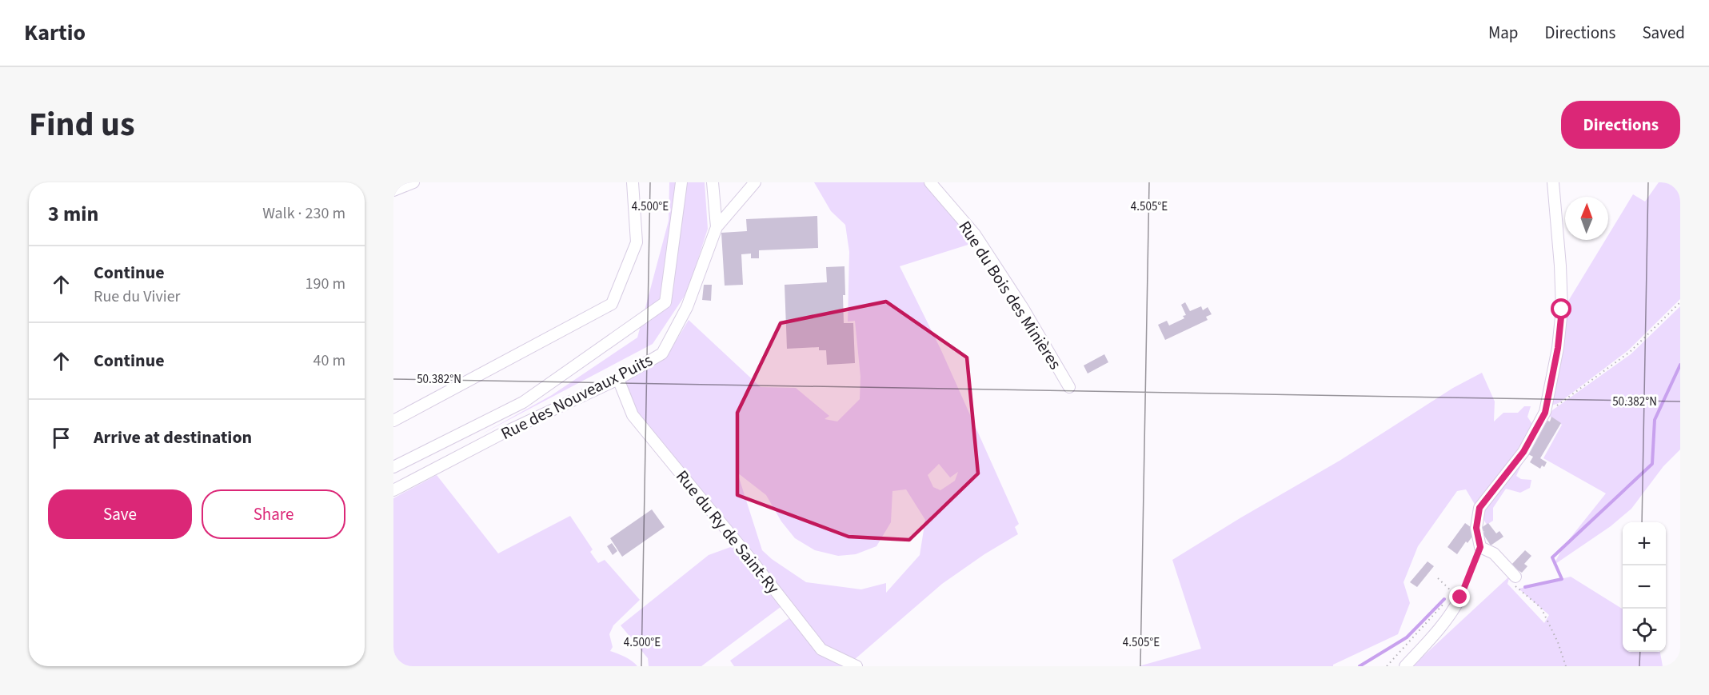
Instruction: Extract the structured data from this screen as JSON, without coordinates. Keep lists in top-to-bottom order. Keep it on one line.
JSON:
{"streets":{"street":["Rue du Bois des Minières","Rue des Nouveaux Puits","Rue du Ry de Saint-Ry"]},"crossings":[["Rue des Nouveaux Puits","Rue du Ry de Saint-Ry"]],"north":"top","page":{"header":"Kartio","nav":["Map","Directions","Saved"],"title":"Find us","buttons":["Directions",["Save","Share"]],"heading":["3 min","Walk · 230 m"],"list":[["Continue","Rue du Vivier","190 m"],["Continue","40 m"],"Arrive at destination"],"map_buttons":["+","−"]},"coordinates":["4.500°E","4.505°E","50.382°N"]}
